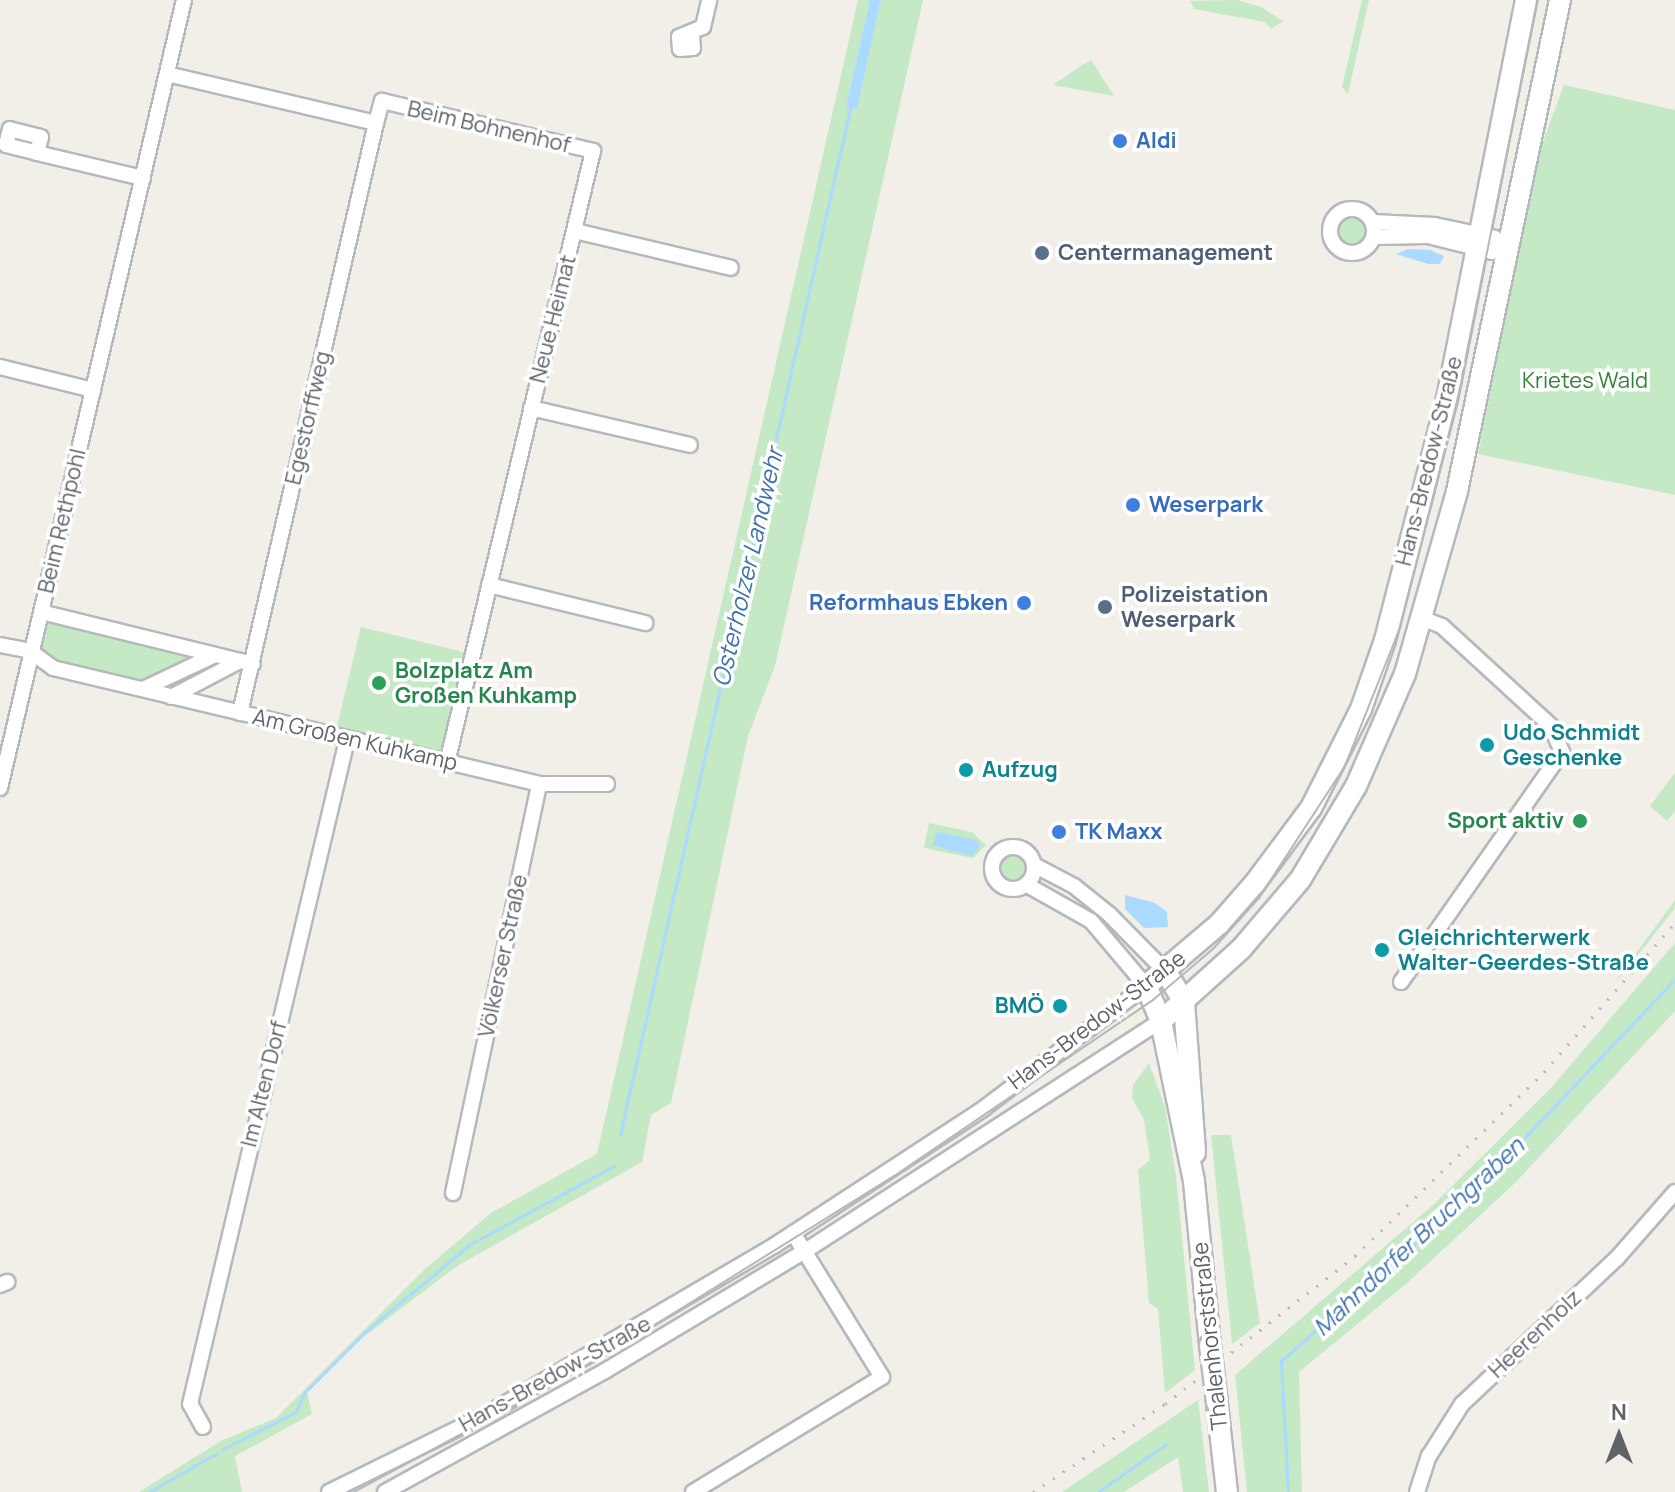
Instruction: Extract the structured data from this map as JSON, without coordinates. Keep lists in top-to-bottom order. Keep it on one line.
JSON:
{"streets":{"main road":["Hans-Bredow-Straße","Thalenhorststraße"],"street":["Beim Bohnenhof","Neue Heimat","Egestorffweg","Beim Rethpohl","Am Großen Kuhkamp","Völkerser Straße","Im Alten Dorf","Heerenholz"]},"crossings":[["Beim Bohnenhof","Neue Heimat"],["Beim Bohnenhof","Egestorffweg"],["Beim Bohnenhof","Beim Rethpohl"],["Neue Heimat","Am Großen Kuhkamp"],["Egestorffweg","Am Großen Kuhkamp"],["Hans-Bredow-Straße","Thalenhorststraße"],["Beim Rethpohl","Am Großen Kuhkamp"],["Am Großen Kuhkamp","Völkerser Straße"],["Am Großen Kuhkamp","Im Alten Dorf"]],"water":["Osterholzer Landwehr","Mahndorfer Bruchgraben"],"parks":["Krietes Wald"],"places":["Aldi","Centermanagement","Weserpark","Reformhaus Ebken","Polizeistation Weserpark","Bolzplatz Am Großen Kuhkamp","Udo Schmidt Geschenke","Aufzug","Sport aktiv","TK Maxx","Gleichrichterwerk Walter-Geerdes-Straße","BMÖ"],"north":"top"}
